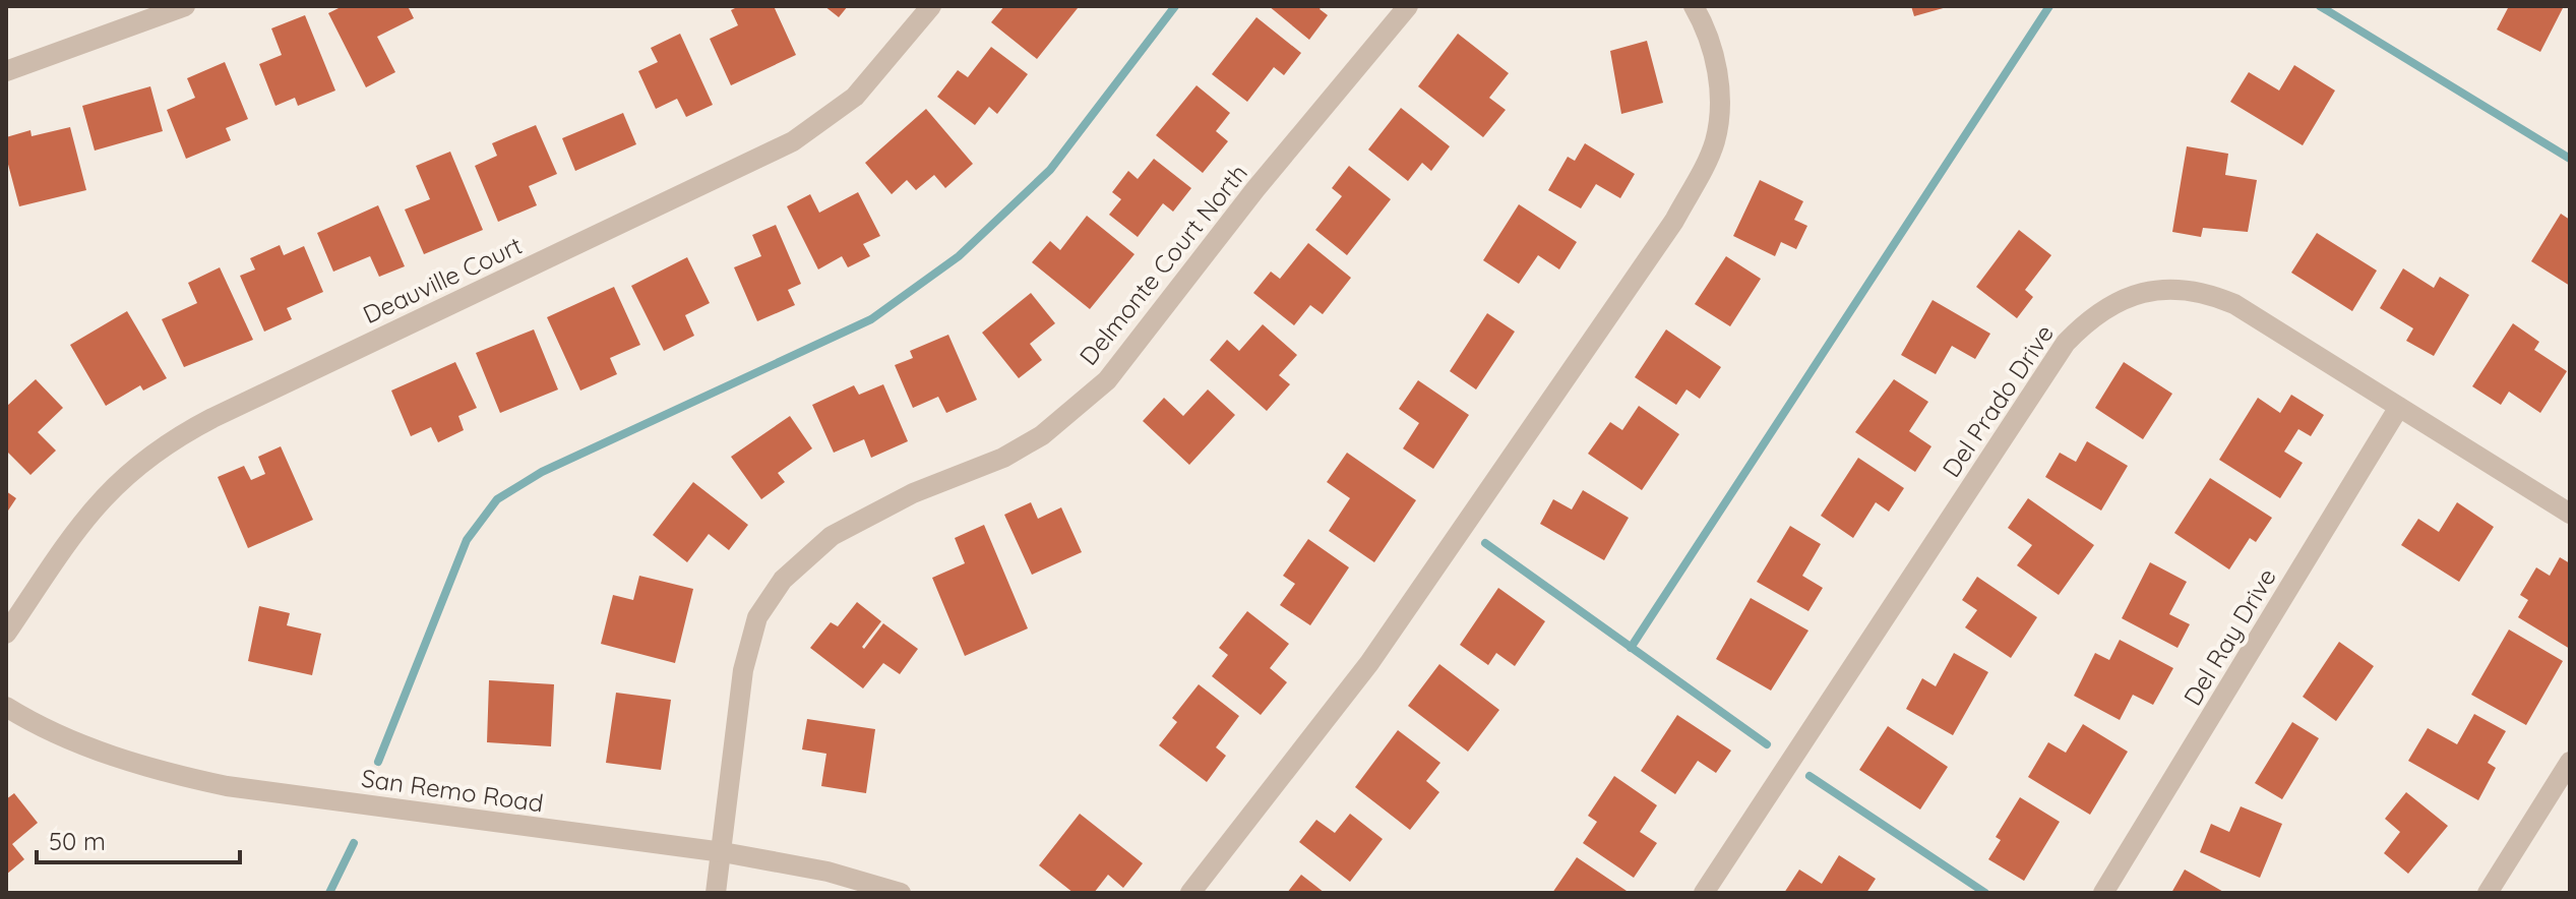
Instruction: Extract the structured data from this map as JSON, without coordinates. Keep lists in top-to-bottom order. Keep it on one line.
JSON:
{"streets":{"street":["Delmonte Court North","Deauville Court","Del Prado Drive","Del Ray Drive","San Remo Road"]},"crossings":[["Delmonte Court North","San Remo Road"],["Del Prado Drive","Del Ray Drive"]],"scale_bar":"50 m"}
